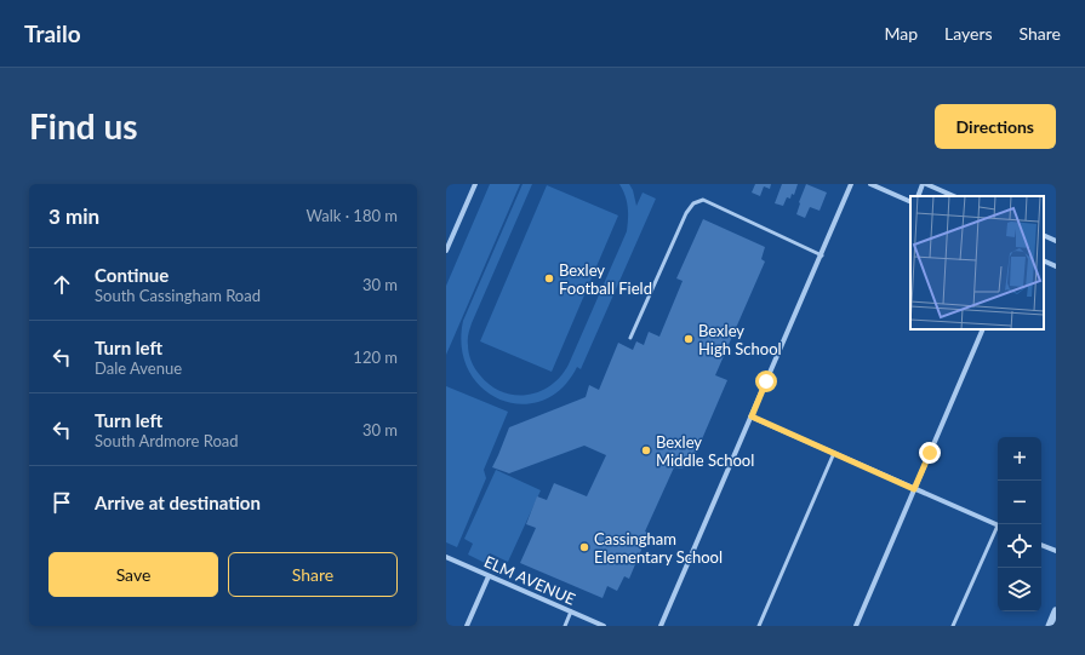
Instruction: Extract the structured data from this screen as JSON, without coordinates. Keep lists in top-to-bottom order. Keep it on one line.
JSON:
{"streets":{"street":["ELM AVENUE"]},"places":["Bexley Football Field","Bexley High School","Bexley Middle School","Cassingham Elementary School"],"page":{"header":"Trailo","nav":["Map","Layers","Share"],"buttons":["Directions",["Save","Share"]],"title":"Find us","heading":["3 min","Walk · 180 m"],"list":[["Continue","South Cassingham Road","30 m"],["Turn left","Dale Avenue","120 m"],["Turn left","South Ardmore Road","30 m"],"Arrive at destination"],"map_buttons":["+","−"]}}
